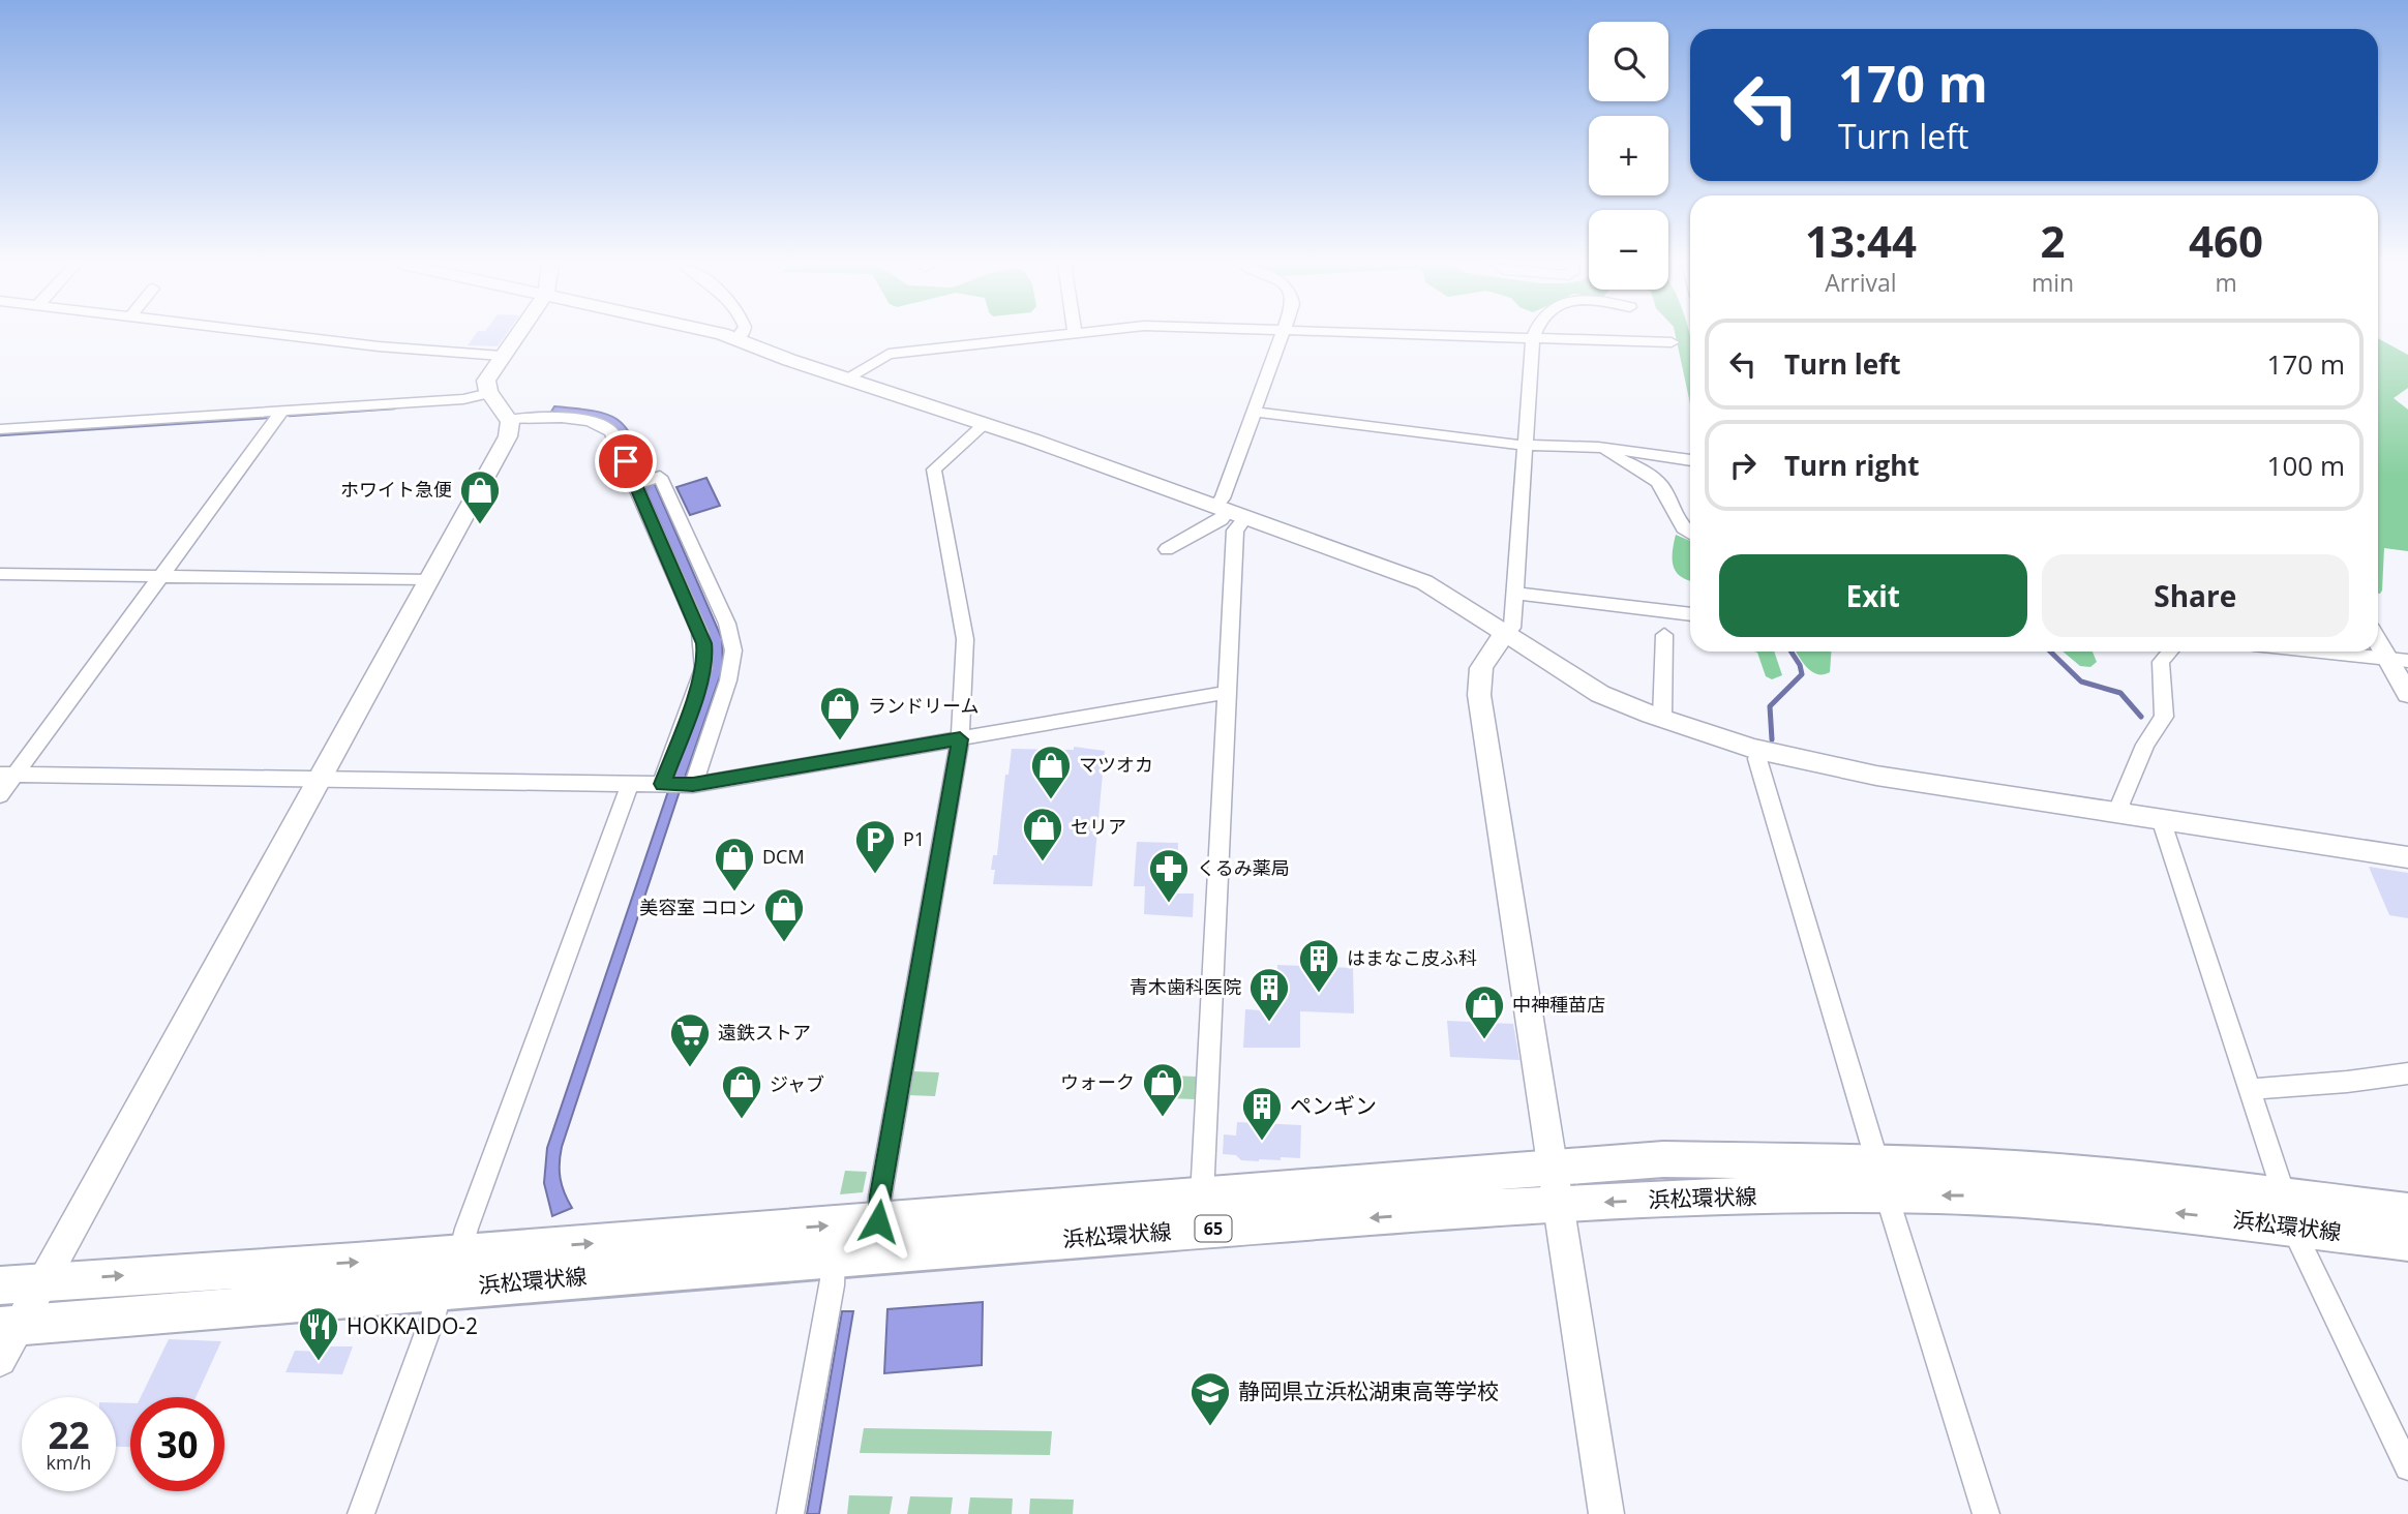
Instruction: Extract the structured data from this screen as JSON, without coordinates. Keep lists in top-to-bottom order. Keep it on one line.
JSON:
{"streets":{"main road":["浜松環状線","65"]},"places":{"shop":["ホワイト急便","ランドリーム","マツオカ","セリア","DCM","美容室 コロン","中神種苗店","ウォーク","ジャブ"],"parking":["P1"],"pharmacy":["くるみ薬局"],"building":["はまなこ皮ふ科","青木歯科医院","ペンギン"],"supermarket":["遠鉄ストア"],"restaurant":["HOKKAIDO-2"],"school or university":["静岡県立浜松湖東高等学校"]},"page":{"map_buttons":["+","−"],"turn":["170 m","Turn left"],"eta":["13:44","Arrival","2","min","460","m"],"list":[{"name":"Turn left","value":"170 m"},{"name":"Turn right","value":"100 m"}],"buttons":["Exit","Share"],"speed":"22 km/h","limit":"30"}}
